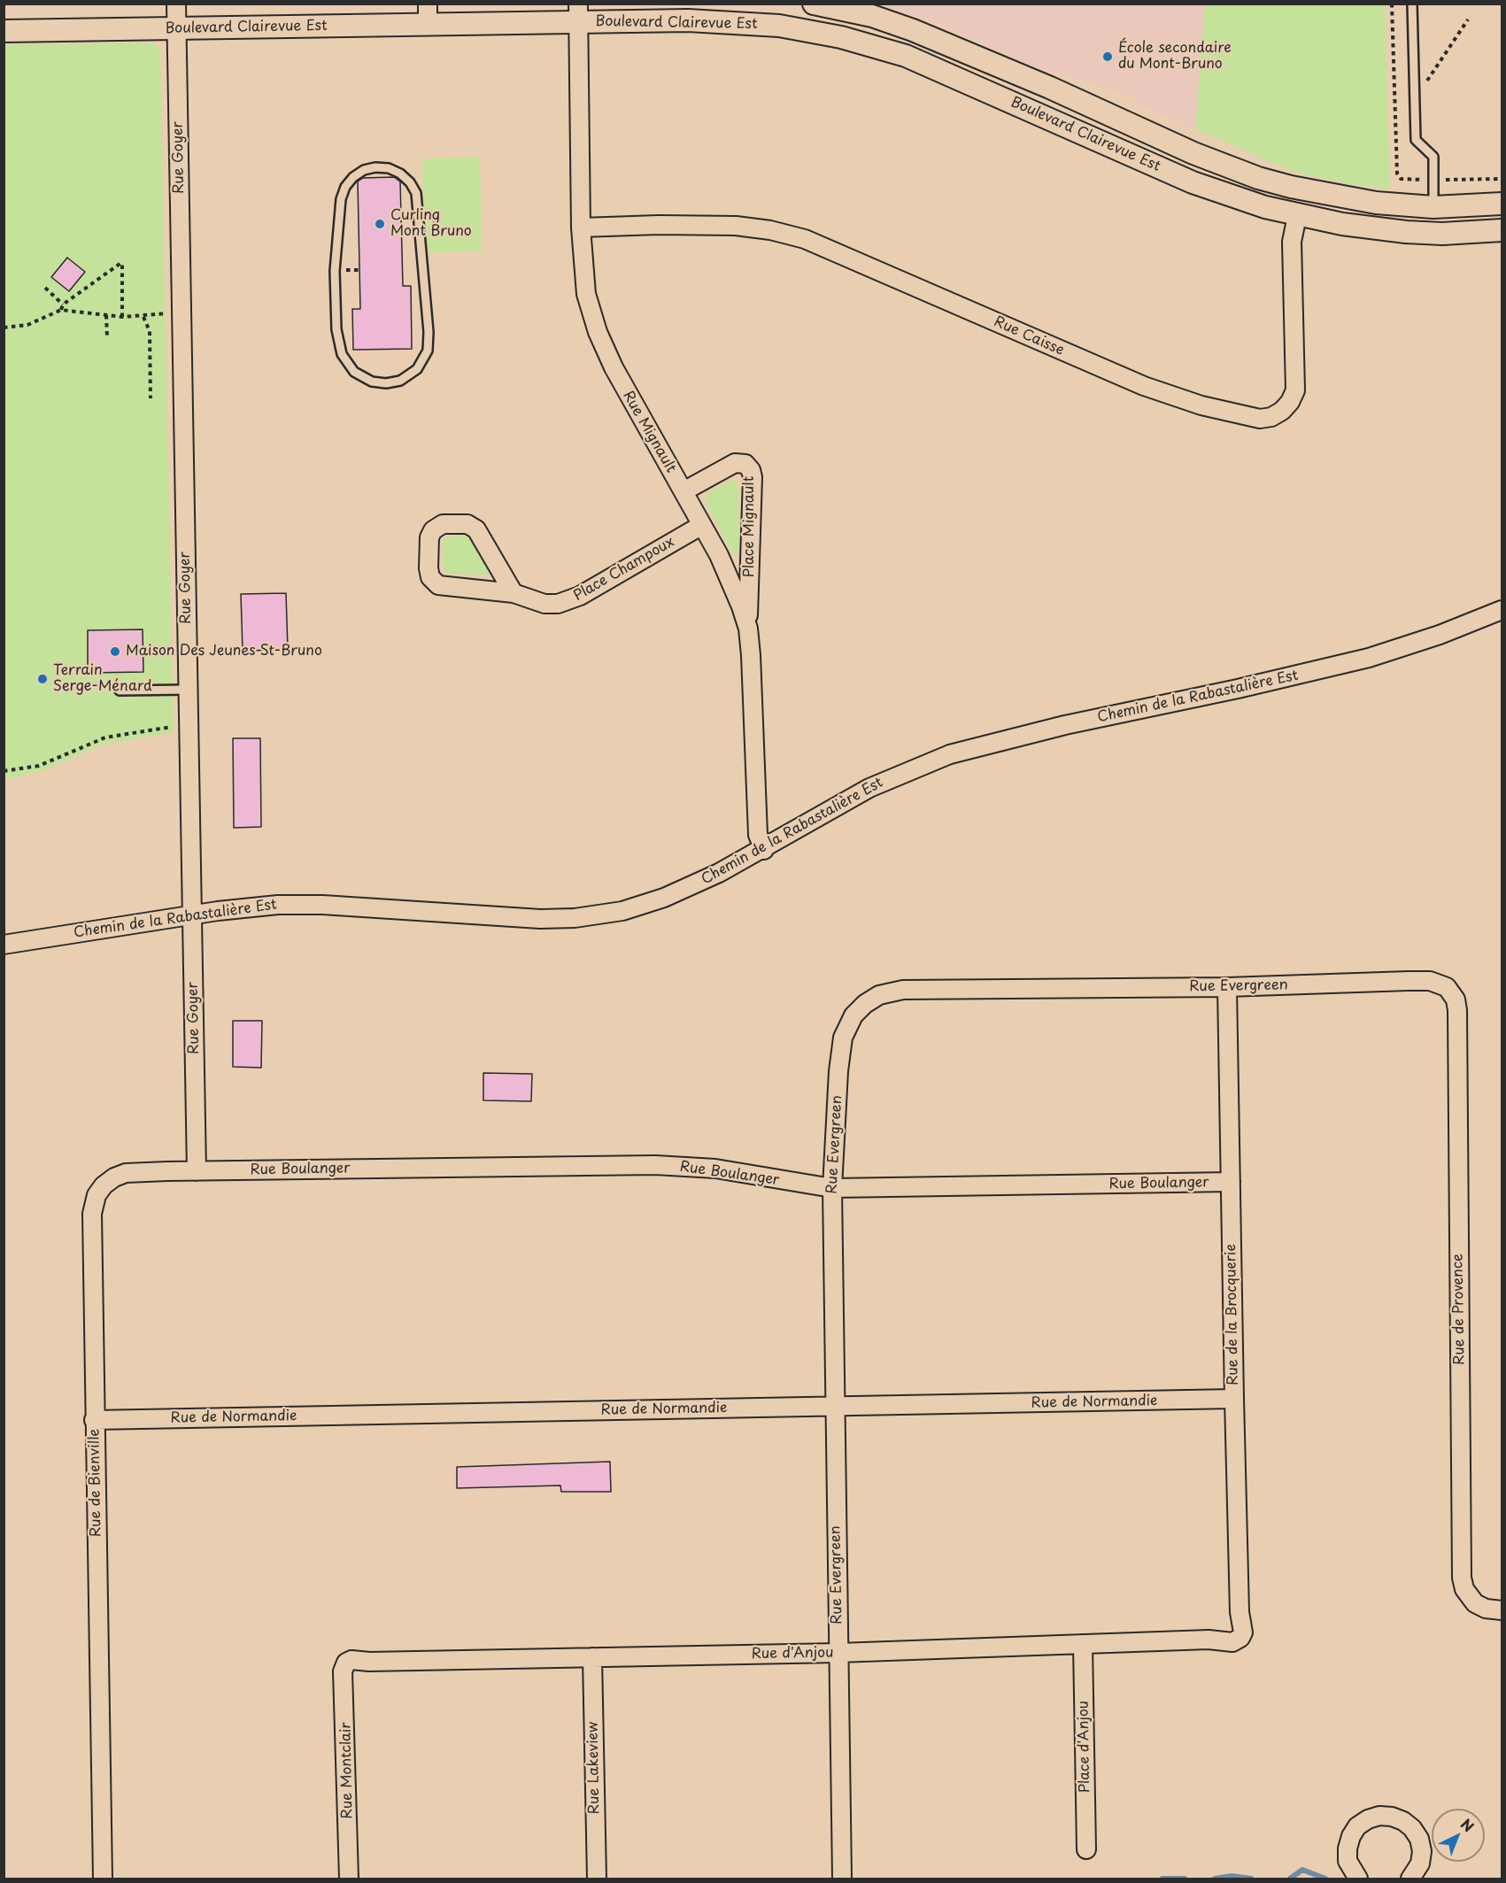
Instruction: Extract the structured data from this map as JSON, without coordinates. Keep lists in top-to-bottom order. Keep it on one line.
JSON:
{"streets":{"street":["Boulevard Clairevue Est","Rue Goyer","Rue Caisse","Rue Mignault","Place Mignault","Place Champoux","Chemin de la Rabastalière Est","Rue Evergreen","Rue Boulanger","Rue de Provence","Rue de la Brocquerie","Rue de Normandie","Rue de Bienville","Rue d'Anjou","Place d'Anjou","Rue Lakeview","Rue Montclair"]},"crossings":[["Boulevard Clairevue Est","Rue Goyer"],["Boulevard Clairevue Est","Rue Caisse"],["Boulevard Clairevue Est","Rue Mignault"],["Rue Goyer","Chemin de la Rabastalière Est"],["Rue Goyer","Rue Boulanger"],["Rue Goyer","Rue de Bienville"],["Rue Caisse","Rue Mignault"],["Rue Mignault","Place Mignault"],["Rue Mignault","Place Champoux"],["Rue Mignault","Chemin de la Rabastalière Est"],["Rue Evergreen","Rue Boulanger"],["Rue Evergreen","Rue de Provence"],["Rue Evergreen","Rue de la Brocquerie"],["Rue Evergreen","Rue de Normandie"],["Rue Evergreen","Rue d'Anjou"],["Rue Boulanger","Rue de la Brocquerie"],["Rue Boulanger","Rue de Bienville"],["Rue de la Brocquerie","Rue de Normandie"],["Rue de la Brocquerie","Rue d'Anjou"],["Rue de Normandie","Rue de Bienville"],["Rue d'Anjou","Place d'Anjou"],["Rue d'Anjou","Rue Lakeview"],["Rue d'Anjou","Rue Montclair"]],"places":["École secondaire du Mont-Bruno","Curling Mont Bruno","Maison Des Jeunes St-Bruno","Terrain Serge-Ménard"],"north":"top right"}
